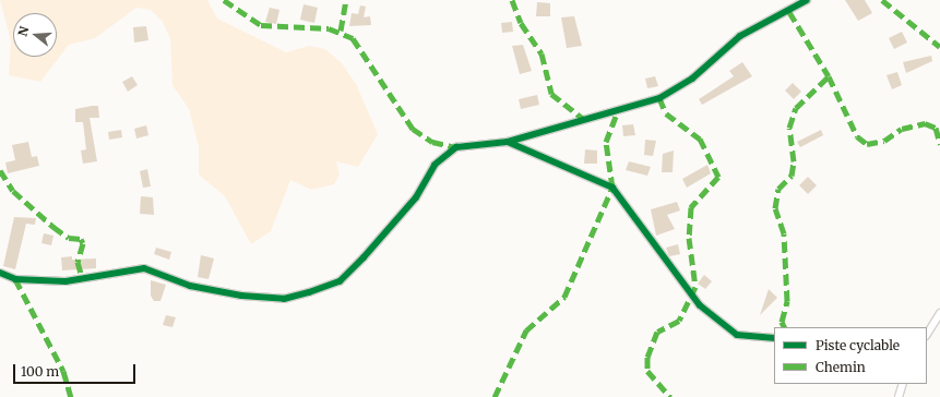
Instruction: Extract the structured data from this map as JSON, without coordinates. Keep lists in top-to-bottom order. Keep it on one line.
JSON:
{"legend":["Piste cyclable","Chemin"],"scale_bar":"100 m","north":"left"}
